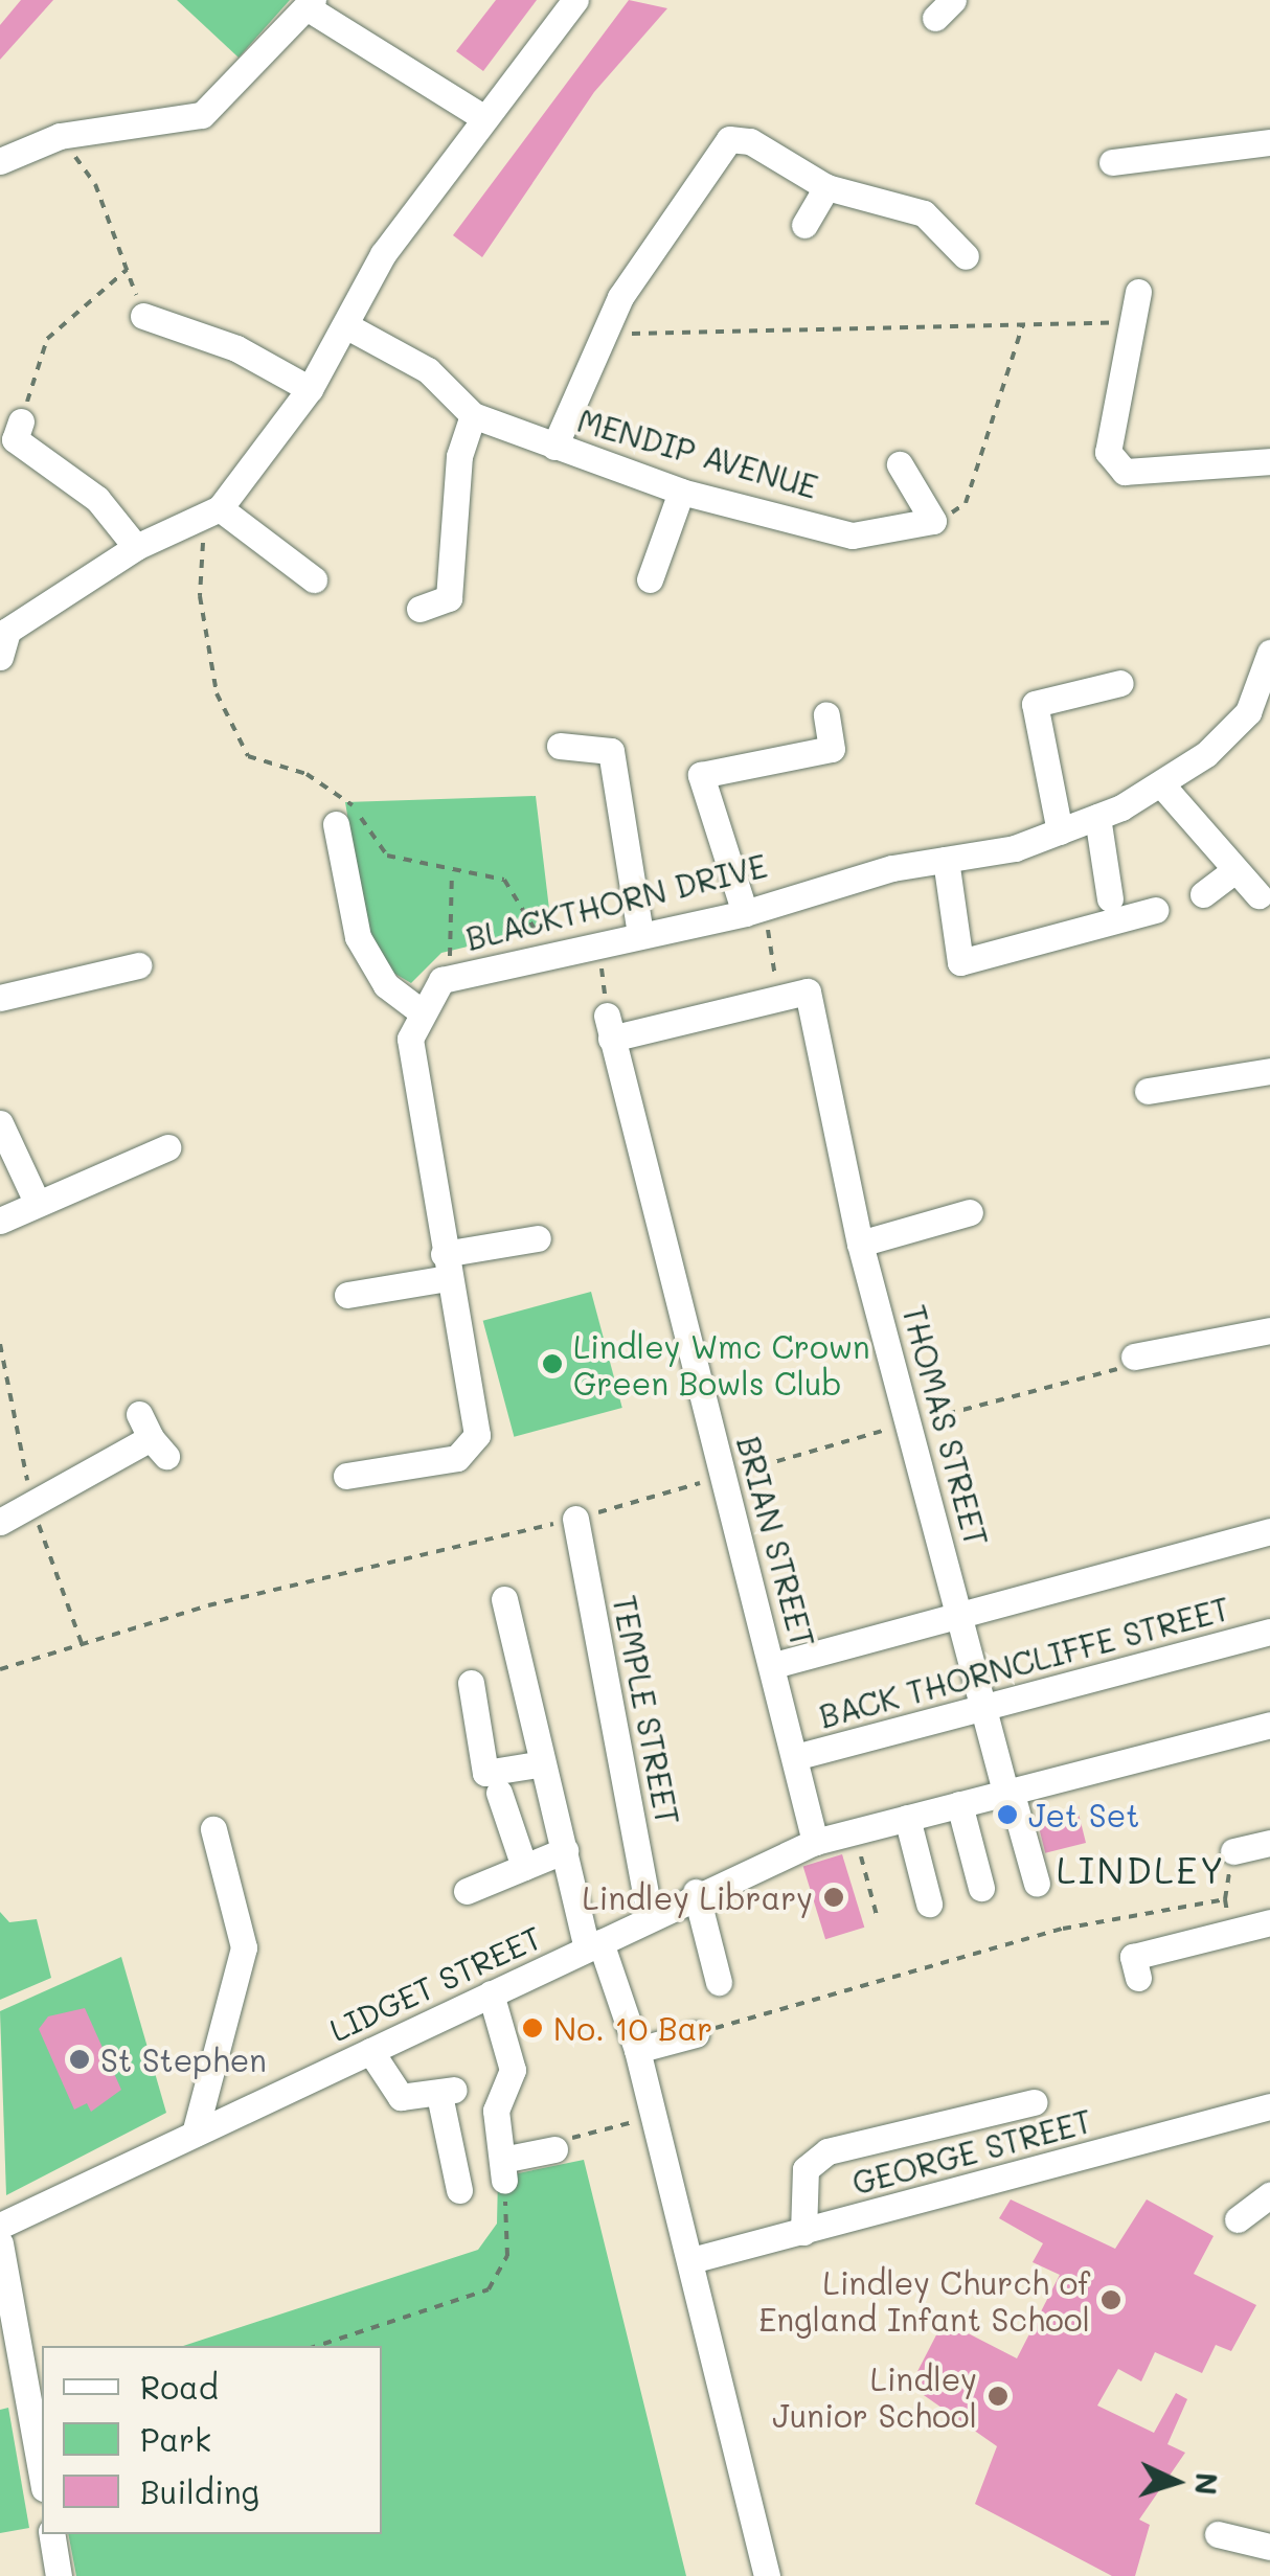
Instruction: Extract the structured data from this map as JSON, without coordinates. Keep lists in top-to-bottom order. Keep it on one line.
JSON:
{"streets":{"street":["MENDIP AVENUE","BLACKTHORN DRIVE","THOMAS STREET","BRIAN STREET","BACK THORNCLIFFE STREET","TEMPLE STREET","LIDGET STREET","GEORGE STREET"]},"crossings":[["THOMAS STREET","BACK THORNCLIFFE STREET"],["THOMAS STREET","LIDGET STREET"],["BRIAN STREET","BACK THORNCLIFFE STREET"],["BRIAN STREET","LIDGET STREET"],["TEMPLE STREET","LIDGET STREET"]],"districts":["LINDLEY"],"places":["Lindley Wmc Crown Green Bowls Club","Jet Set","Lindley Library","No. 10 Bar","St Stephen","Lindley Church of England Infant School","Lindley Junior School"],"legend":["Road","Park","Building"],"north":"right"}
